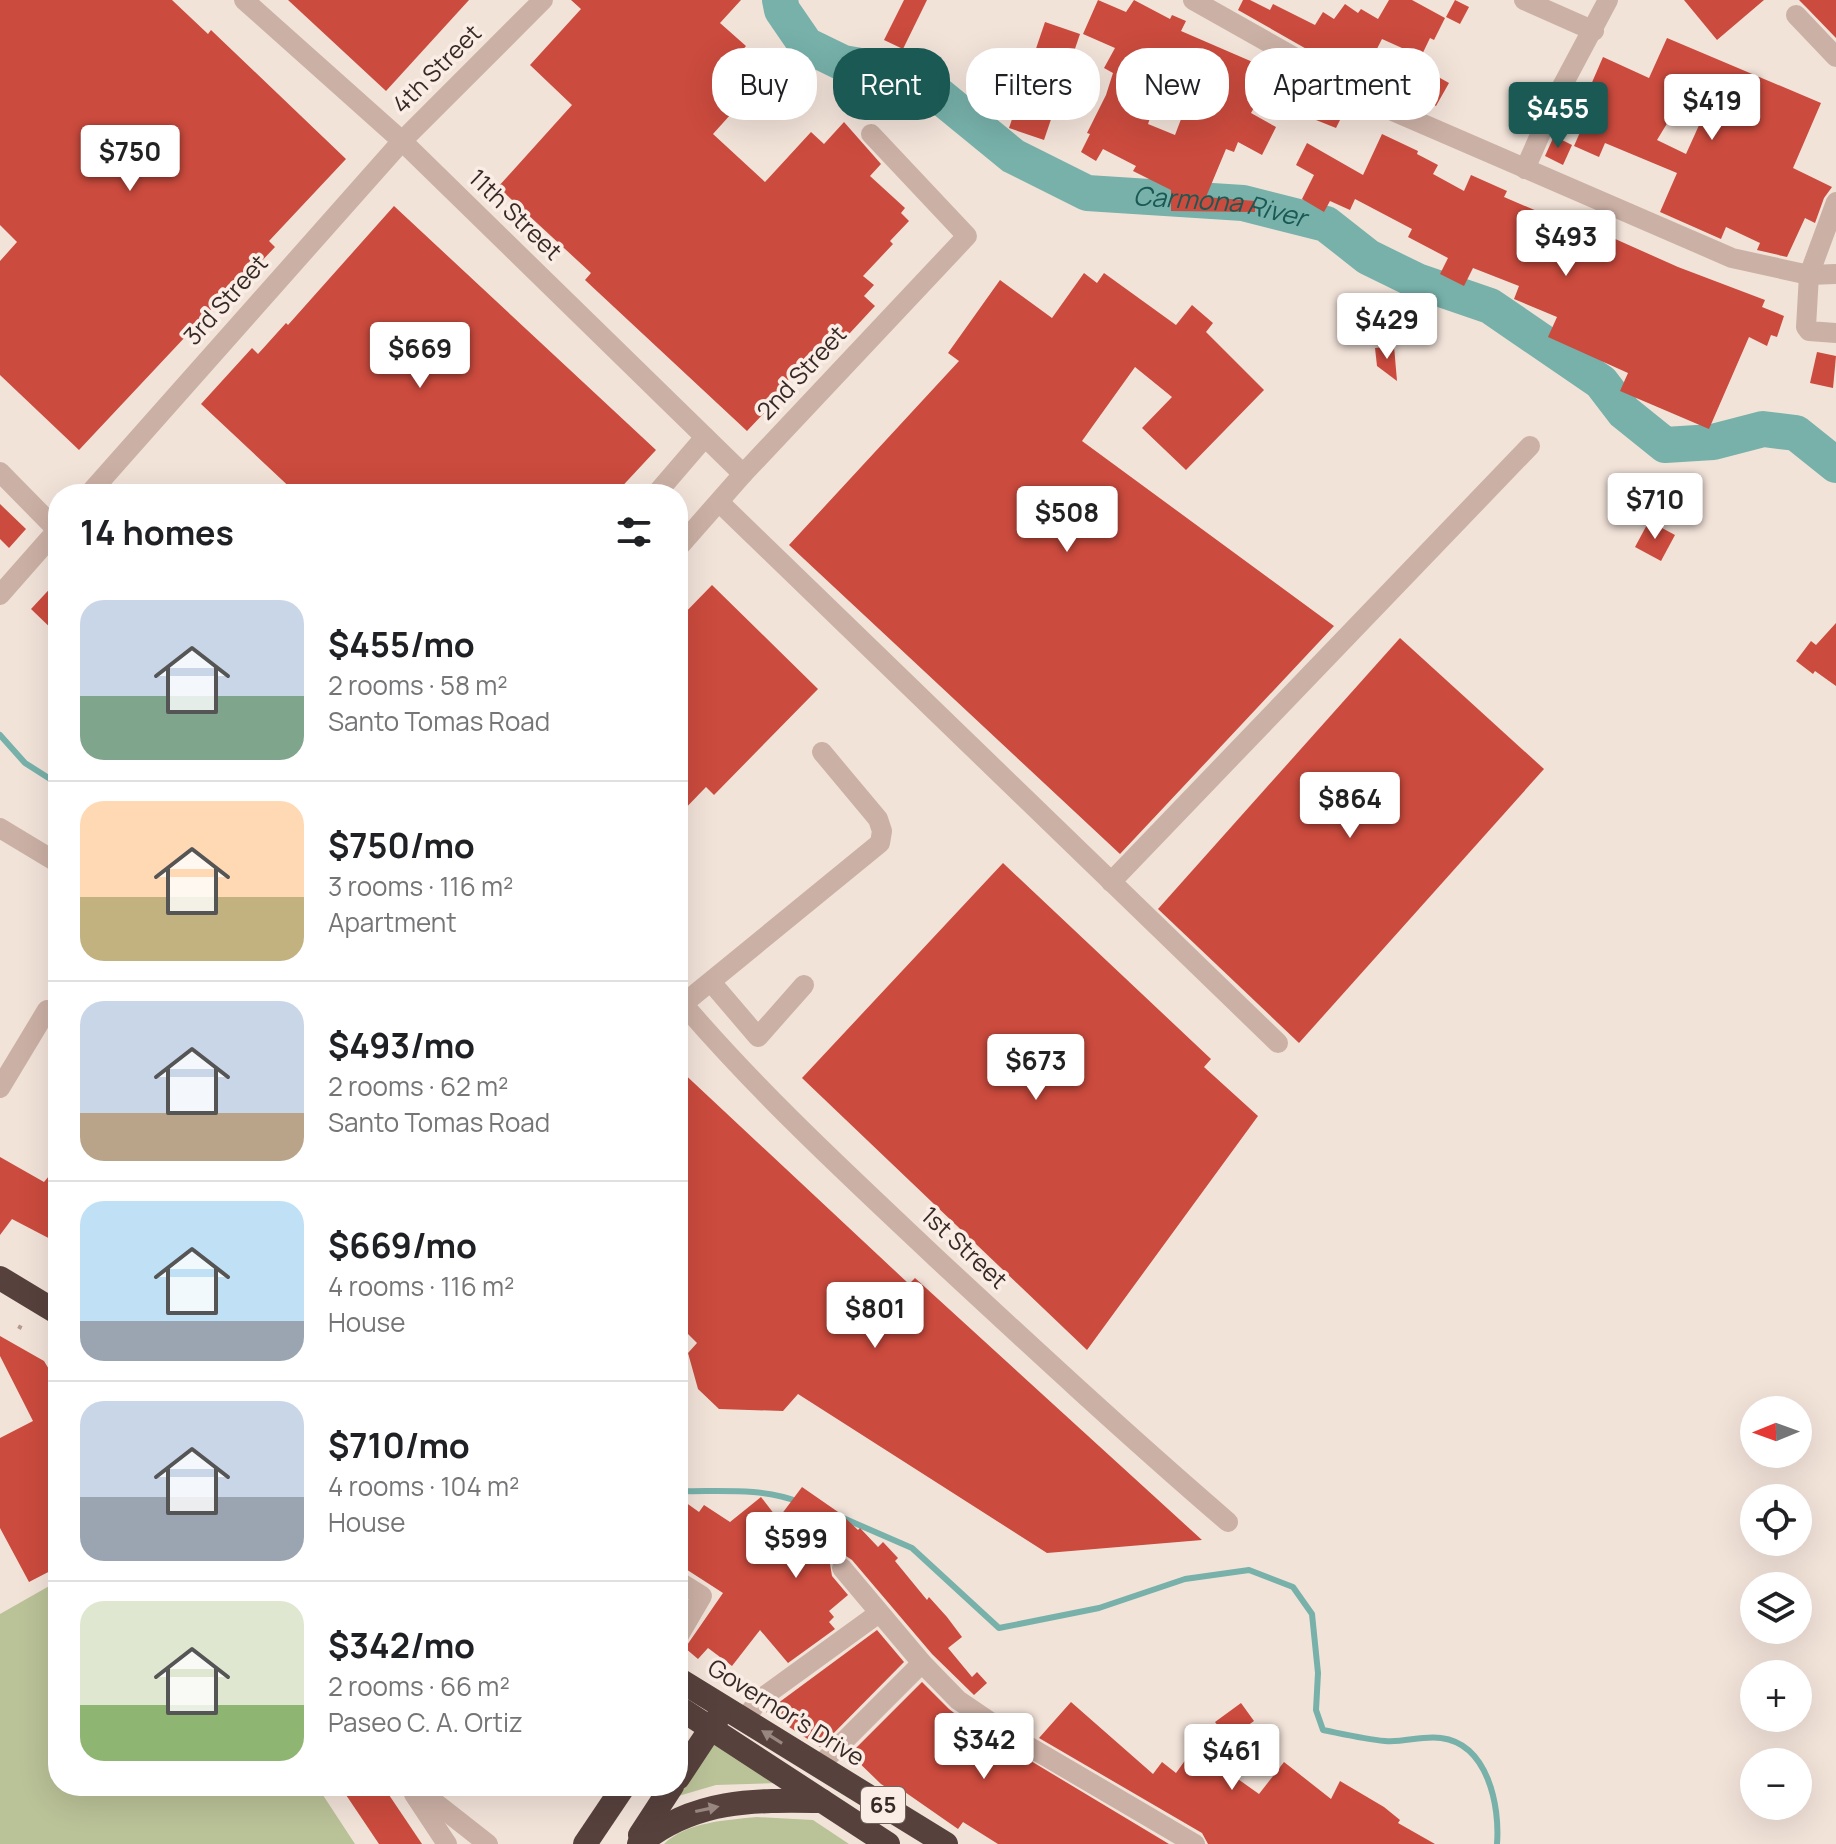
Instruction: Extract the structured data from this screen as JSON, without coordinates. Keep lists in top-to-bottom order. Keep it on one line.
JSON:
{"streets":{"highway":["Governor's Drive","65"],"street":["4th Street","11th Street","3rd Street","2nd Street","1st Street"]},"crossings":[["4th Street","11th Street"],["4th Street","3rd Street"],["11th Street","3rd Street"],["11th Street","2nd Street"]],"water":["Carmona River"],"north":"left","page":{"chip":["Buy","Rent","Filters","New","Apartment"],"price":["$419","$455","$750","$493","$429","$669","$710","$508","$864","$673","$801","$599","$342","$461"],"heading":"14 homes","list":[{"name":"$455/mo","note":"2 rooms · 58 m² · Santo Tomas Road"},{"name":"$750/mo","note":"3 rooms · 116 m² · Apartment"},{"name":"$493/mo","note":"2 rooms · 62 m² · Santo Tomas Road"},{"name":"$669/mo","note":"4 rooms · 116 m² · House"},{"name":"$710/mo","note":"4 rooms · 104 m² · House"},{"name":"$342/mo","note":"2 rooms · 66 m² · Paseo C. A. Ortiz"}],"map_buttons":["+","−"]}}
